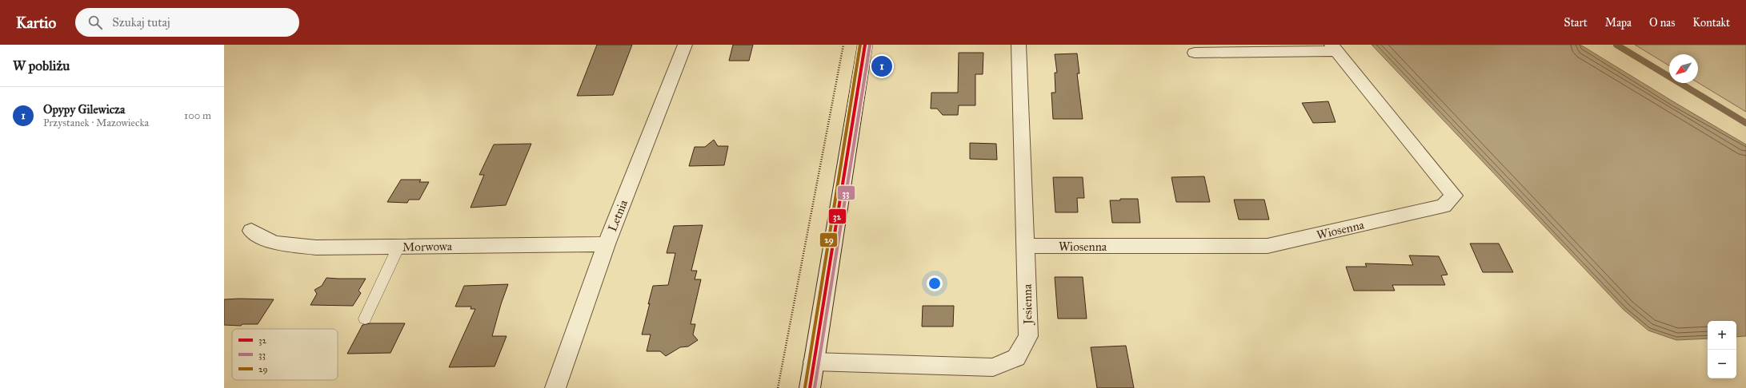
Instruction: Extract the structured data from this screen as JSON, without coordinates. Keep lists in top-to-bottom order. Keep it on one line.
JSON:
{"streets":{"street":["Letnia","Wiosenna","Morwowa","Jesienna"]},"crossings":[["Letnia","Morwowa"],["Wiosenna","Jesienna"]],"lines":["transit line 32","transit line 29","transit line 33"],"legend":["32","33","29"],"north":"bottom left","page":{"header":"Kartio","search":"Szukaj tutaj","nav":["Start","Mapa","O nas","Kontakt"],"heading":"W pobliżu","pins":"1","list":[{"mark":"1","name":"Opypy Gilewicza","note":"Przystanek · Mazowiecka","value":"100 m"}],"map_buttons":["+","−"]}}
